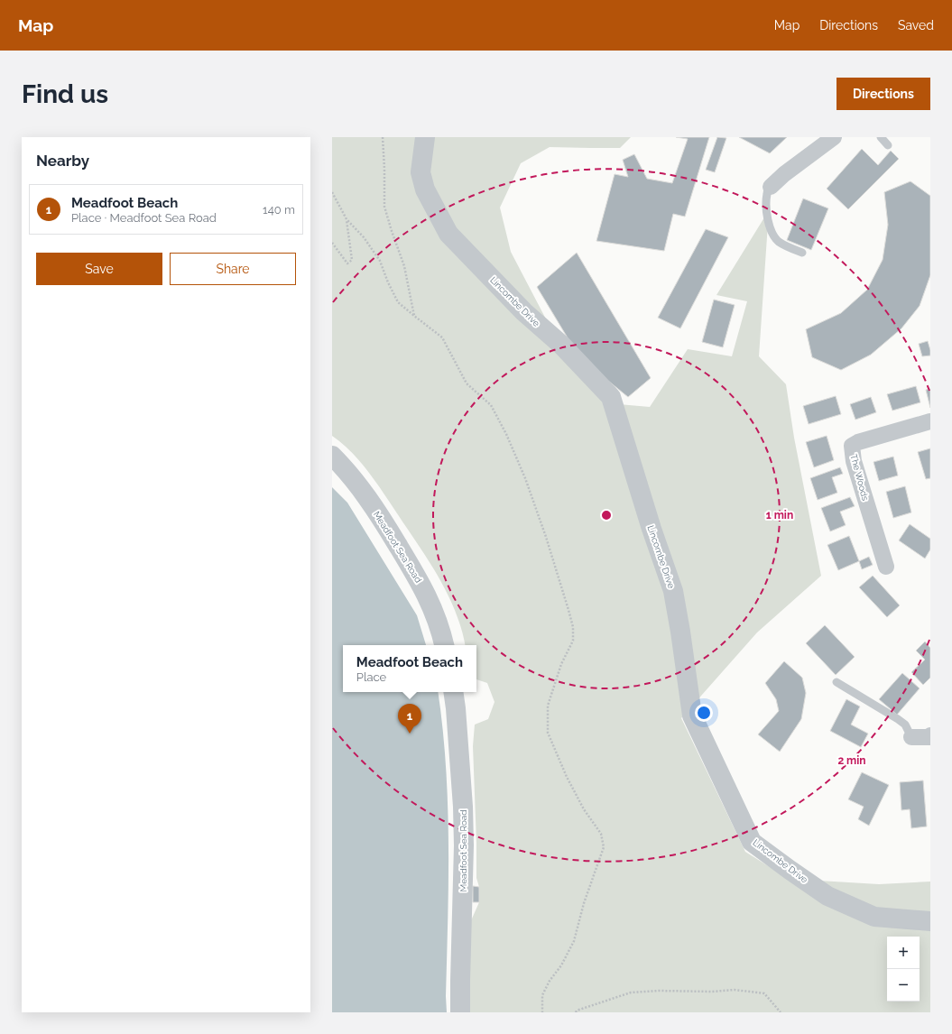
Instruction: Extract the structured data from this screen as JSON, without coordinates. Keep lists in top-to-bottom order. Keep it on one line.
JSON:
{"streets":{"street":["Lincombe Drive","The Woods","Meadfoot Sea Road"]},"page":{"header":"Map","nav":["Map","Directions","Saved"],"buttons":["Directions",["Save","Share"]],"title":"Find us","heading":"Nearby","list":[{"mark":"1","name":"Meadfoot Beach","note":"Place · Meadfoot Sea Road","value":"140 m"}],"popup":["Meadfoot Beach","Place"],"pins":"1","map_buttons":["+","−"]},"rings":["1 min","2 min"]}
